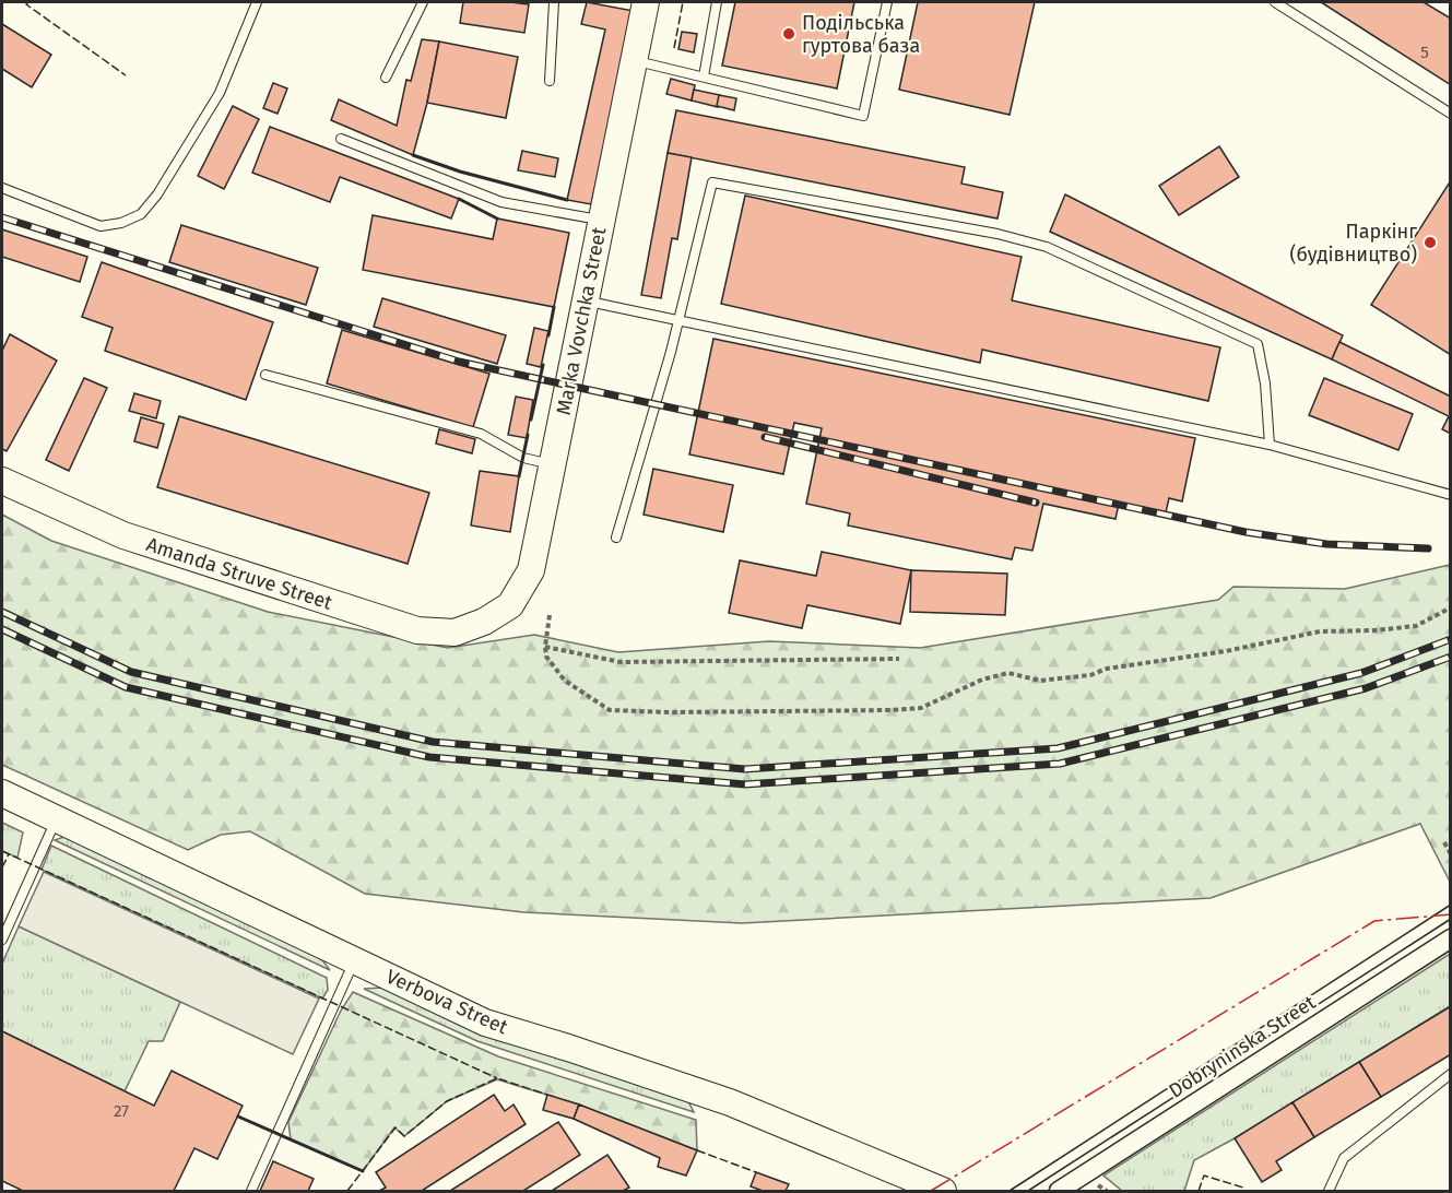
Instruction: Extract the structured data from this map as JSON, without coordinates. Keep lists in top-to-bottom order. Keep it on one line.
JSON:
{"streets":{"main road":["Marka Vovchka Street","Amanda Struve Street","Verbova Street"],"street":["Dobryninska Street"]},"crossings":[["Marka Vovchka Street","Amanda Struve Street"]],"places":["Подільська гуртова база","Паркінг (будівництво)"],"house_numbers":["5","27"]}
